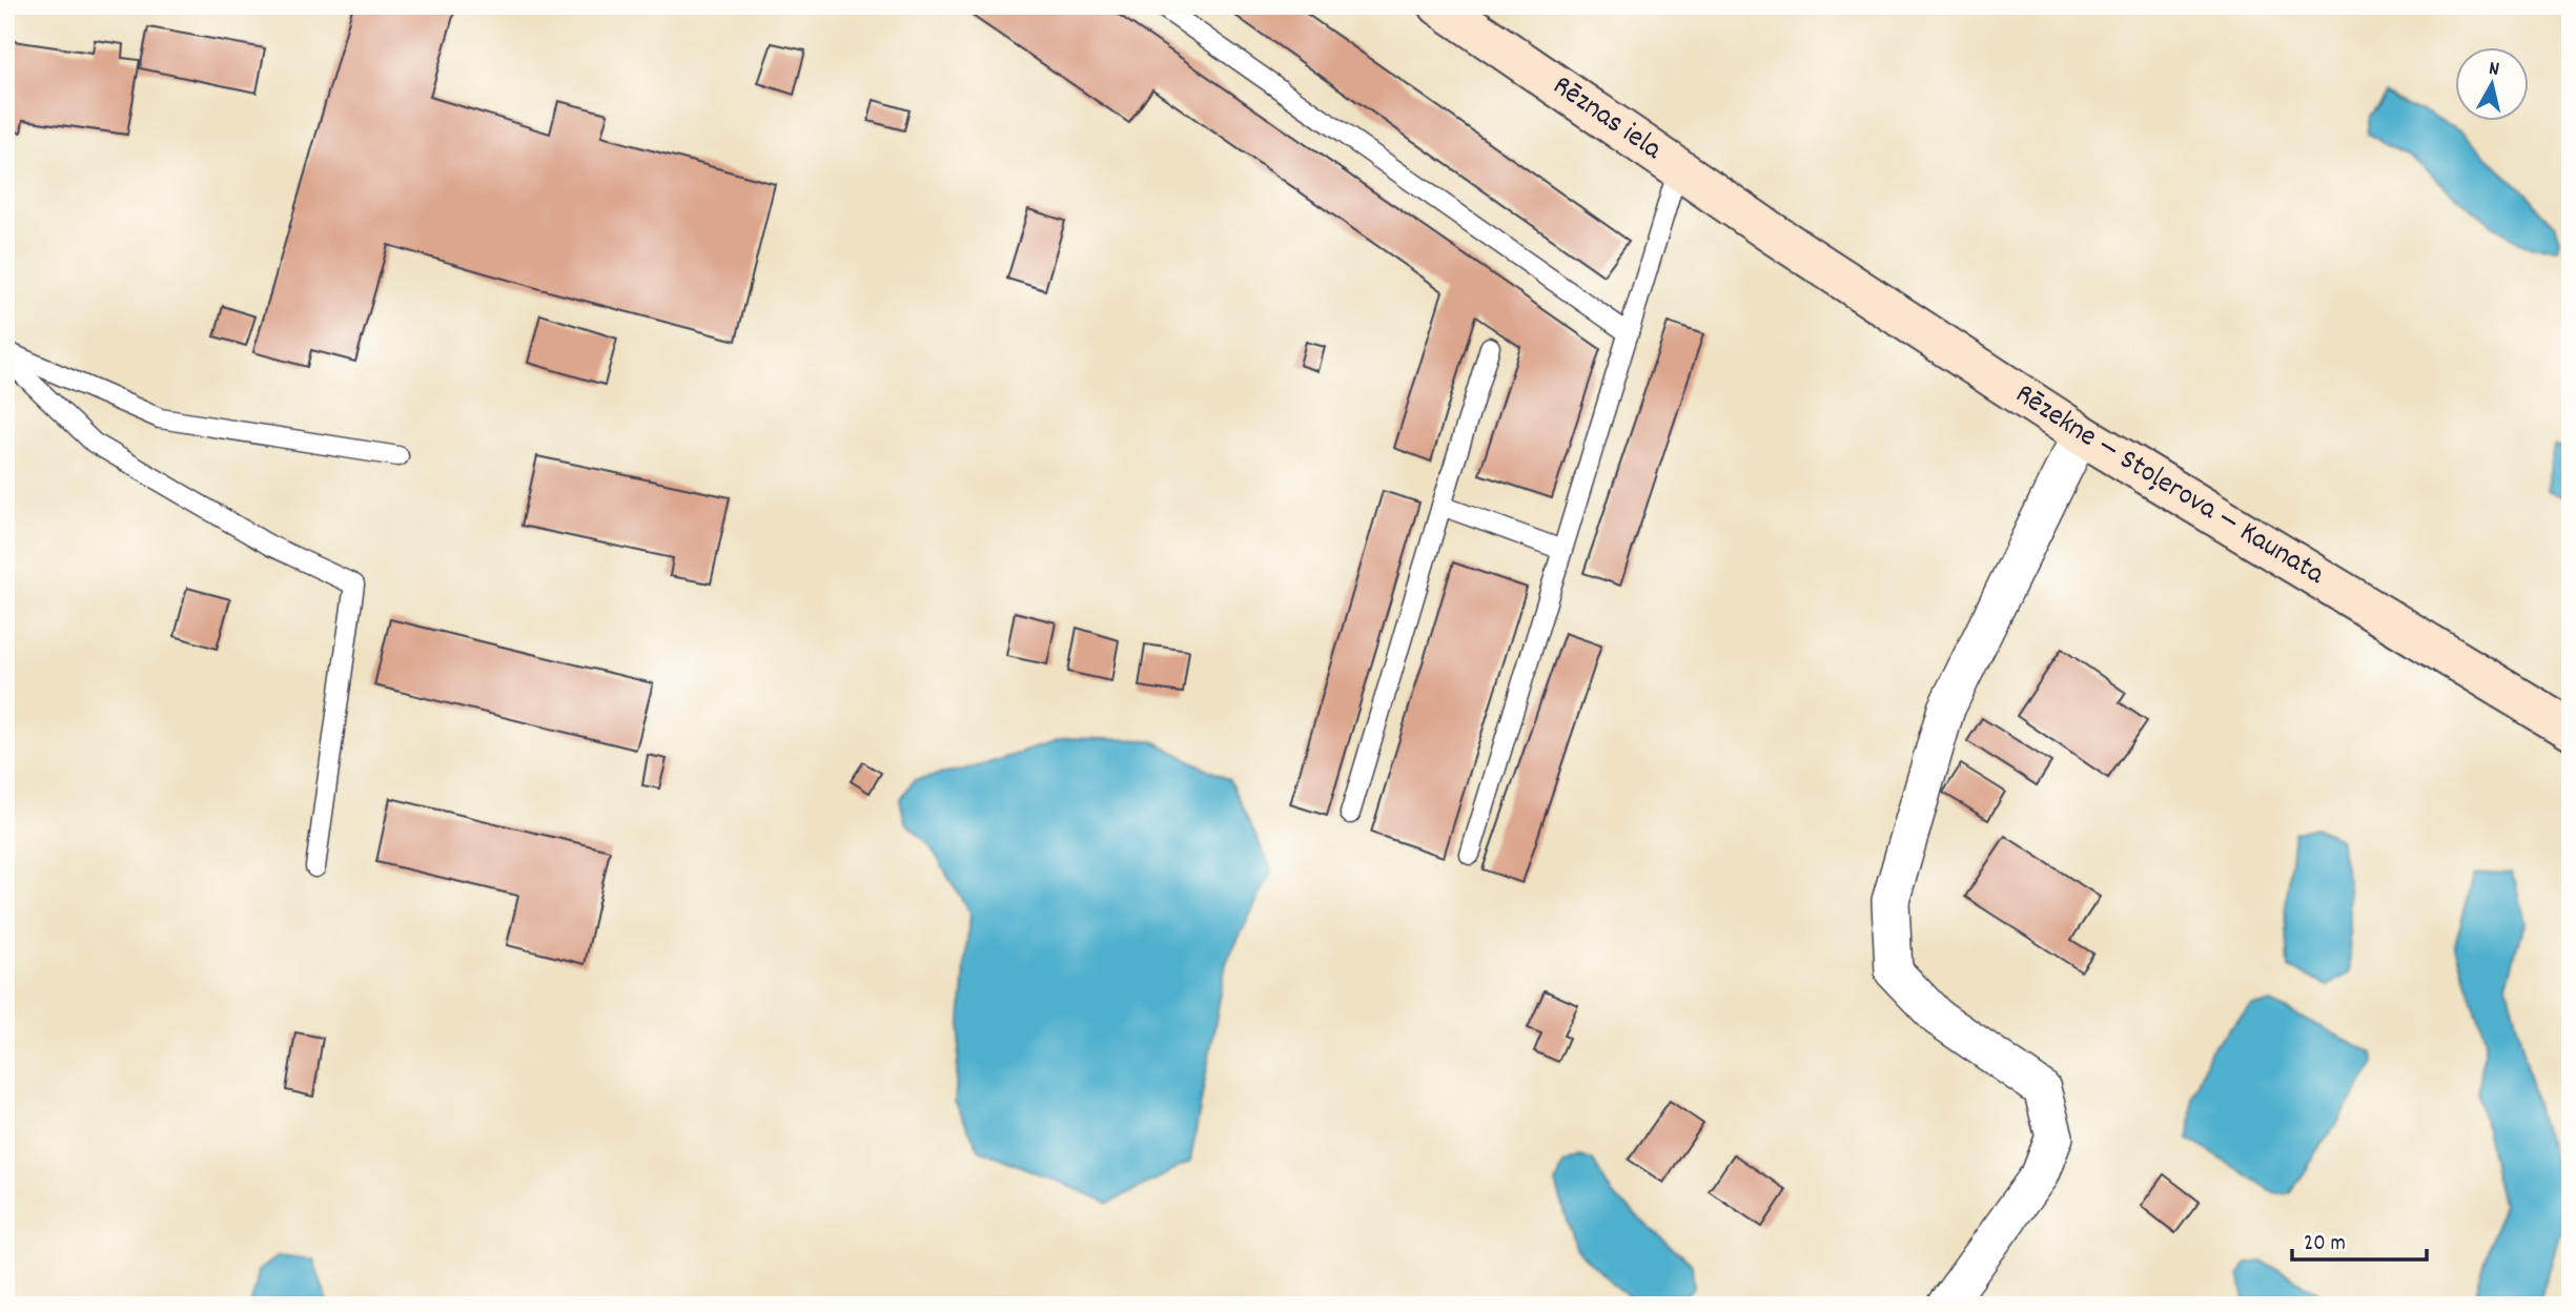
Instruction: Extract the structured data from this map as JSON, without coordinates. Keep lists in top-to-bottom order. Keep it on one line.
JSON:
{"streets":{"main road":["Rēznas iela","Rēzekne — Stoļerova — Kaunata"]},"crossings":[["Rēznas iela","Rēzekne — Stoļerova — Kaunata"]],"scale_bar":"20 m","north":"top"}
